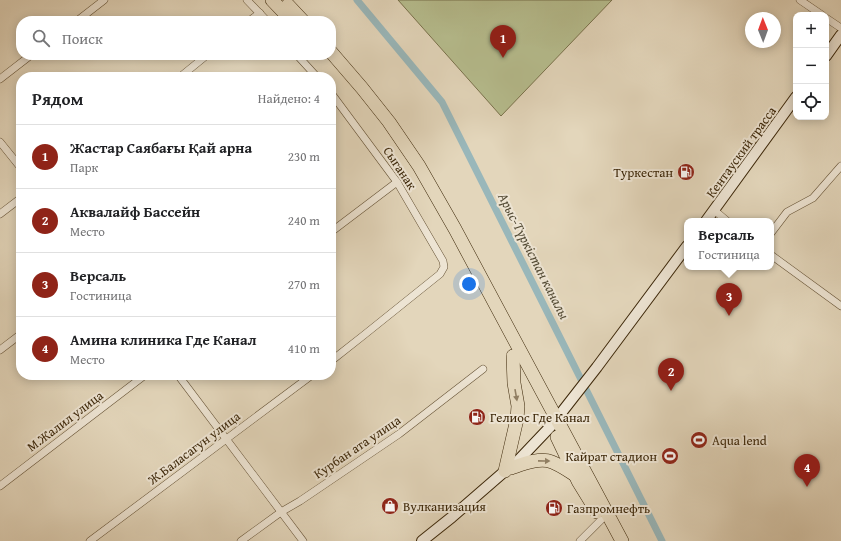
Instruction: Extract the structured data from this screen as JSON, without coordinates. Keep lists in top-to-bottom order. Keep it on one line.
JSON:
{"streets":{"main road":["Кентауский трасса"],"street":["Сыганак","М.Жалил улица","Курбан ата улица","Ж.Баласагун улица"]},"water":["Арыс-Түркістан каналы"],"places":{"fuel station":["Туркестан","Гелиос Где Канал","Газпромнефть"],"sports":["Aqua lend","Кайрат стадион"],"shop":["Вулканизация"]},"north":"top","page":{"map_buttons":["+","−"],"search":"Поиск","pins":["1","3","2","4"],"heading":["Рядом","Найдено: 4"],"list":[{"mark":"1","name":"Жастар Саябағы Қай арна","note":"Парк","value":"230 m"},{"mark":"2","name":"Аквалайф Бассейн","note":"Место","value":"240 m"},{"mark":"3","name":"Версаль","note":"Гостиница","value":"270 m"},{"mark":"4","name":"Амина клиника Где Канал","note":"Место","value":"410 m"}],"popup":["Версаль","Гостиница"]}}
